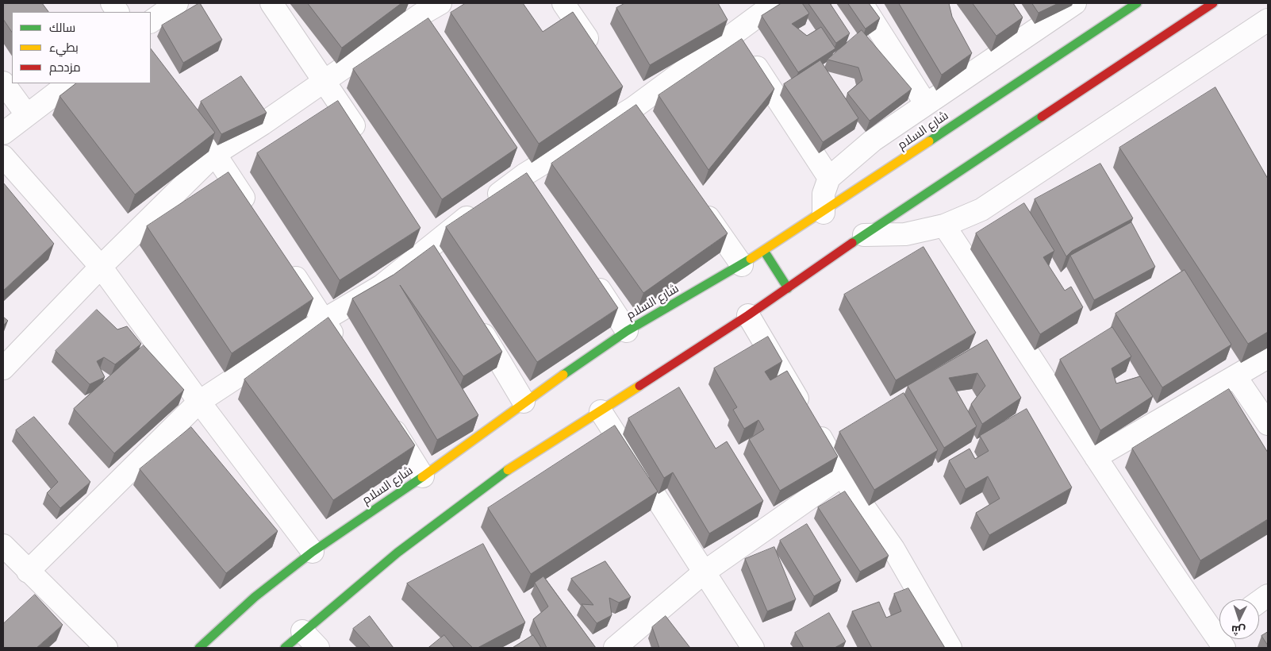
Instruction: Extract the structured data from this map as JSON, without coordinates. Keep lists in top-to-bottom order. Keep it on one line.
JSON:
{"streets":{"street":["شارع السلام"]},"legend":["سالك","بطيء","مزدحم"],"north":"bottom"}
